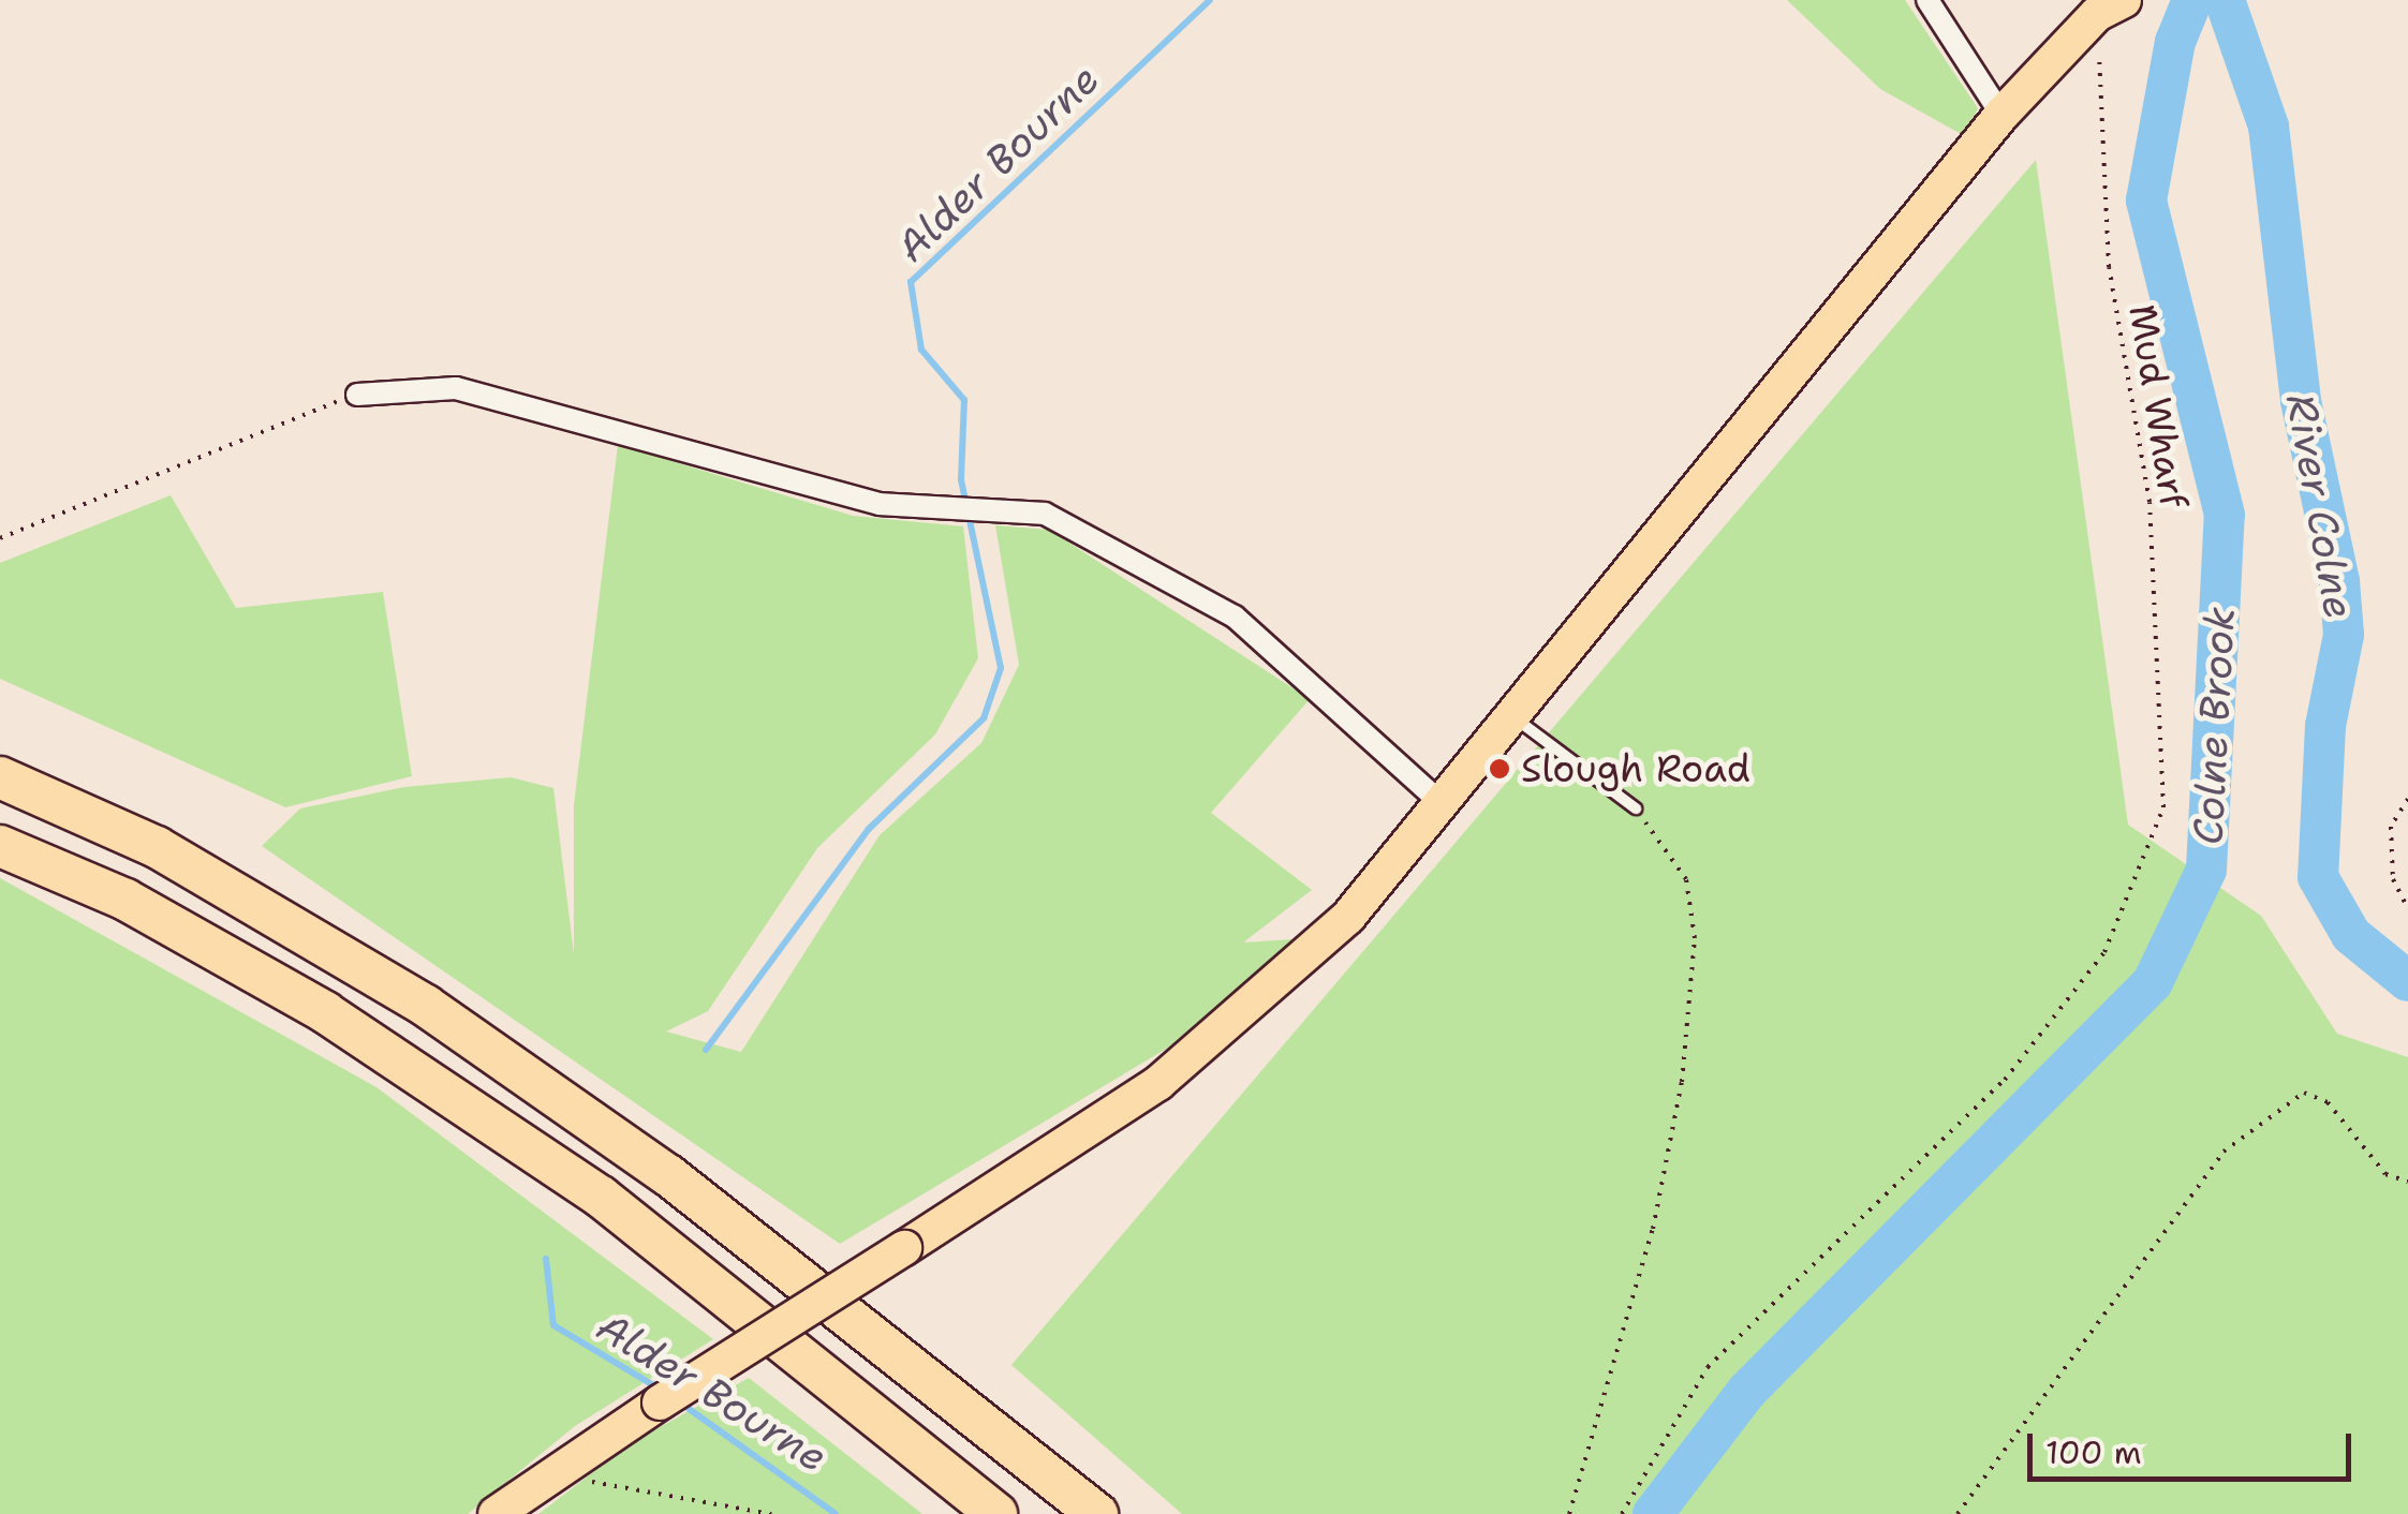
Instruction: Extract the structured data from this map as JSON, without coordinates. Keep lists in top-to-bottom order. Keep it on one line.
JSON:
{"streets":{"path":["Mud Wharf"]},"water":["Alder Bourne","River Colne","Colne Brook"],"places":["Slough Road"],"scale_bar":"100 m"}
